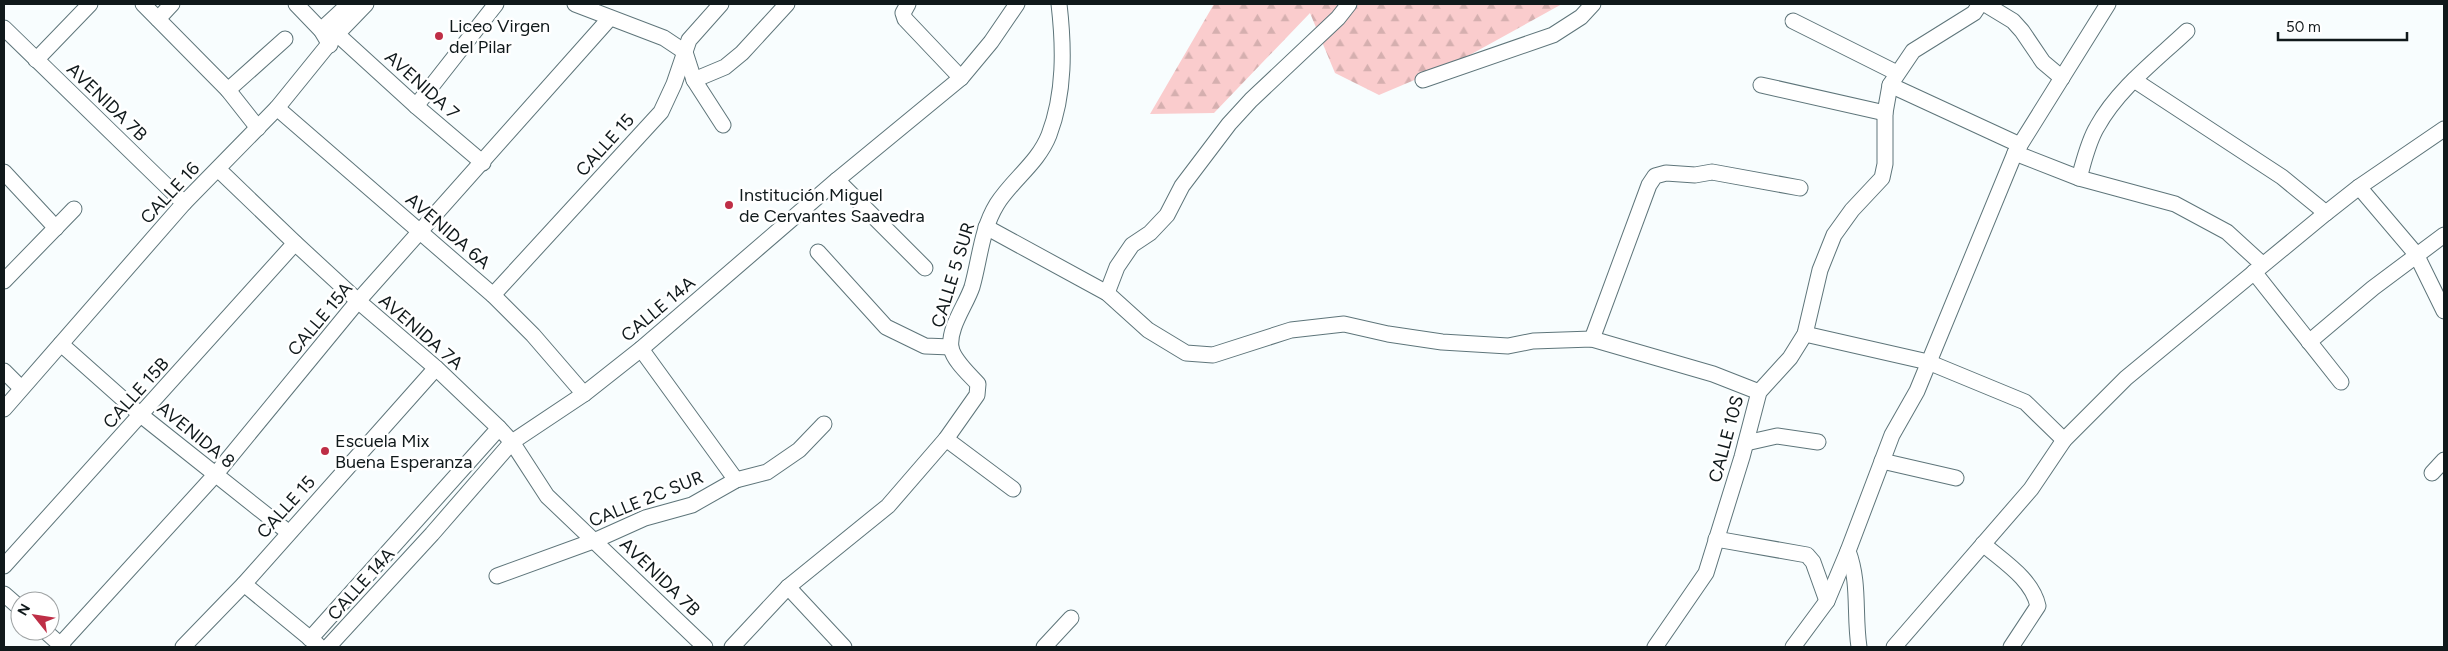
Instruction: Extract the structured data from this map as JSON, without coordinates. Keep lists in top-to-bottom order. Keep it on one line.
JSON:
{"streets":{"street":["AVENIDA 7","AVENIDA 7B","CALLE 15","CALLE 16","AVENIDA 6A","CALLE 5 SUR","CALLE 14A","CALLE 15A","AVENIDA 7A","CALLE 15B","AVENIDA 8","CALLE 10S","CALLE 2C SUR"]},"crossings":[["AVENIDA 7","CALLE 16"],["AVENIDA 7","CALLE 15A"],["AVENIDA 7B","CALLE 16"],["AVENIDA 7B","CALLE 14A"],["AVENIDA 7B","AVENIDA 7A"],["AVENIDA 7B","CALLE 2C SUR"],["CALLE 15","AVENIDA 6A"],["CALLE 15","AVENIDA 7A"],["CALLE 15","AVENIDA 8"],["CALLE 16","AVENIDA 6A"],["CALLE 16","AVENIDA 7A"],["CALLE 16","AVENIDA 8"],["AVENIDA 6A","CALLE 14A"],["AVENIDA 6A","CALLE 15A"],["CALLE 14A","AVENIDA 7A"],["CALLE 15A","AVENIDA 7A"],["CALLE 15A","AVENIDA 8"],["AVENIDA 7A","CALLE 15B"],["CALLE 15B","AVENIDA 8"]],"places":["Liceo Virgen del Pilar","Institución Miguel de Cervantes Saavedra","Escuela Mix Buena Esperanza"],"scale_bar":"50 m","north":"top left"}
